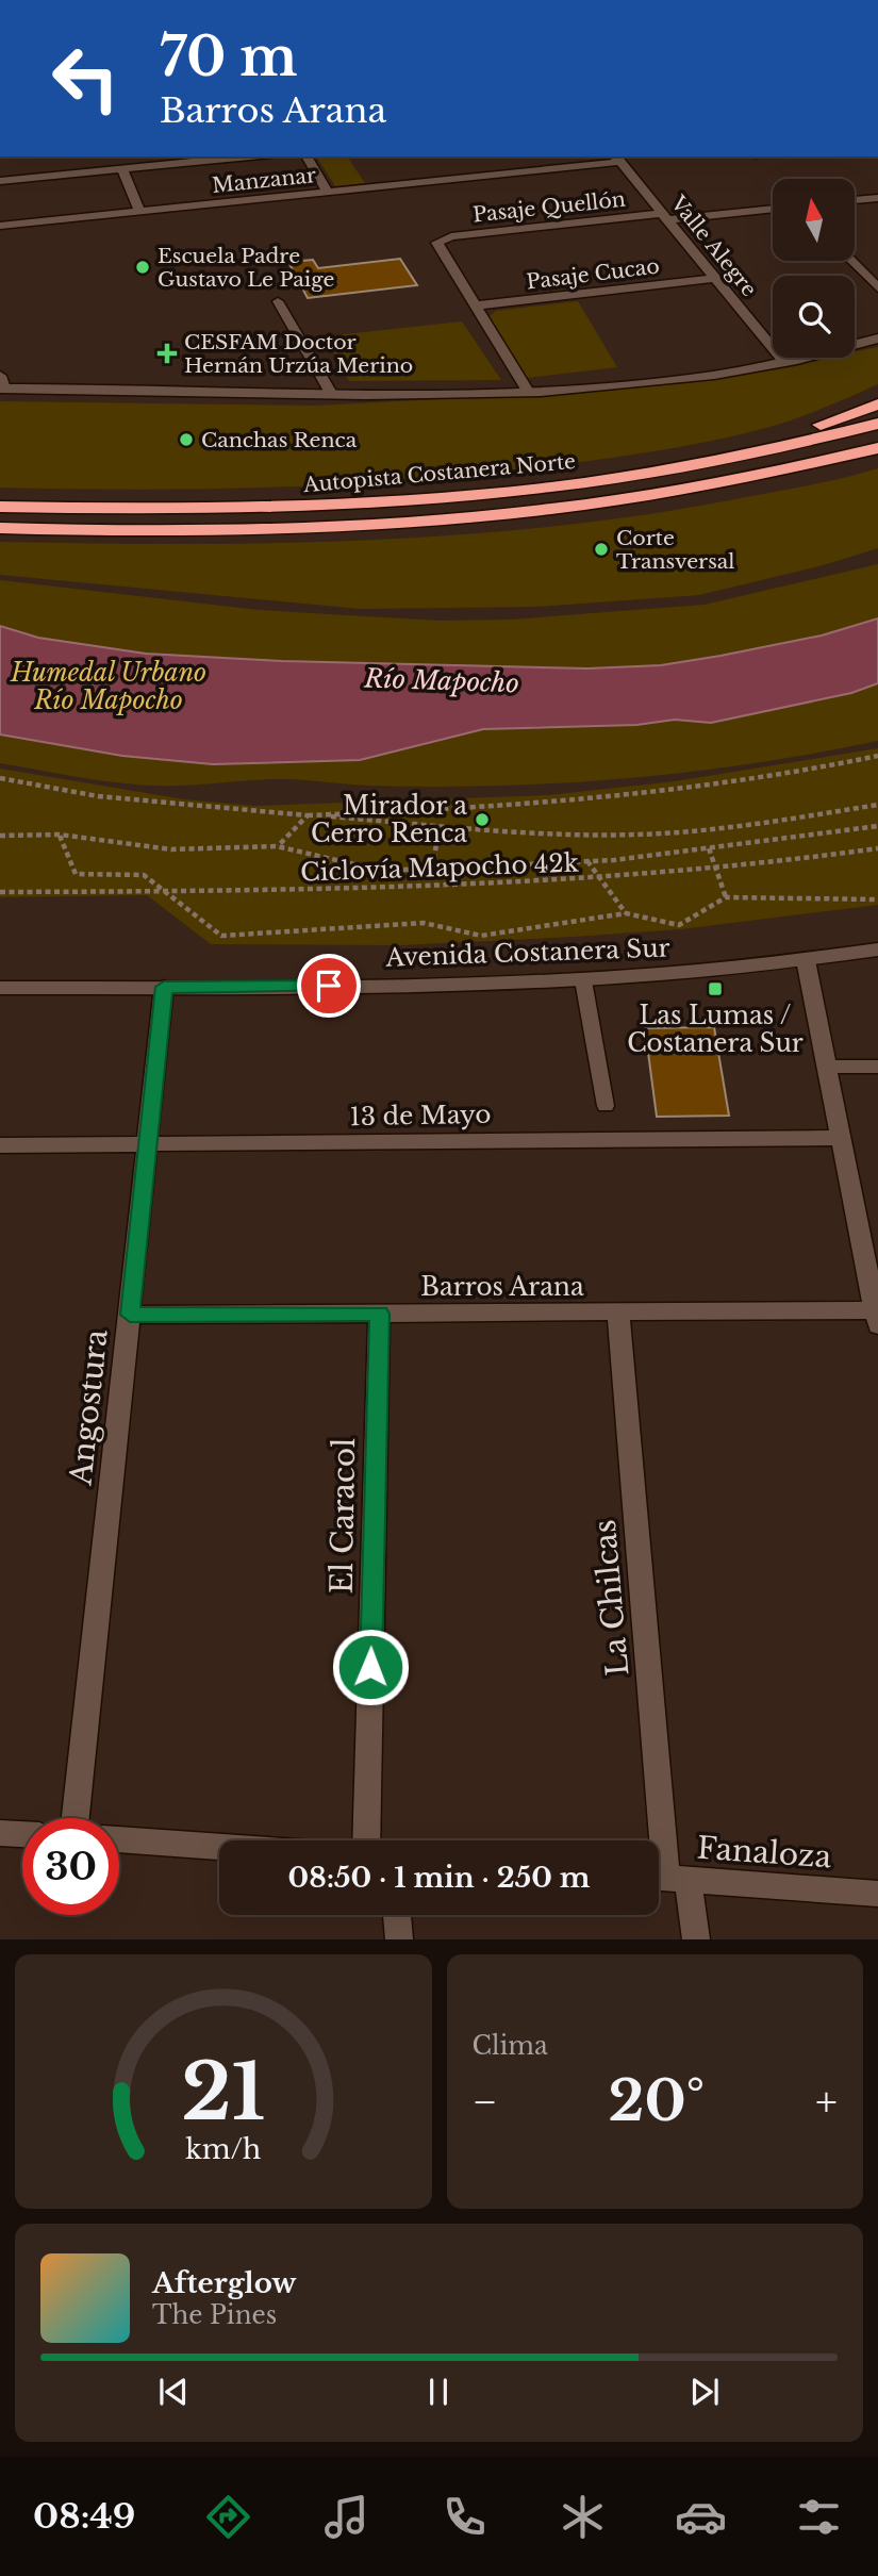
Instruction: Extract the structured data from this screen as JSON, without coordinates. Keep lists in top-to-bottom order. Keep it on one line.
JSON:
{"streets":{"highway":["Autopista Costanera Norte"],"street":["Manzanar","Pasaje Quellón","Valle Alegre","Pasaje Cucao","Avenida Costanera Sur","13 de Mayo","Barros Arana","Angostura","El Caracol","La Chilcas","Fanaloza"],"path":["Ciclovía Mapocho 42k"]},"crossings":[["Manzanar","Valle Alegre"],["Pasaje Quellón","Valle Alegre"],["Pasaje Quellón","Pasaje Cucao"],["Valle Alegre","Pasaje Cucao"],["Avenida Costanera Sur","Angostura"],["13 de Mayo","Angostura"],["Barros Arana","Angostura"],["Barros Arana","El Caracol"],["Barros Arana","La Chilcas"],["La Chilcas","Fanaloza"]],"water":["Río Mapocho"],"parks":["Humedal Urbano Río Mapocho"],"places":{"other":["Escuela Padre Gustavo Le Paige","Canchas Renca","Corte Transversal","Mirador a Cerro Renca"],"health":["CESFAM Doctor Hernán Urzúa Merino"],"transit":["Las Lumas / Costanera Sur"]},"north":"top","page":{"turn":["70 m","Barros Arana"],"limit":"30","trip":"08:50 · 1 min · 250 m","tile":"Clima","heat":["−","20°","+"],"song":["Afterglow","The Pines"],"tabs":"08:49","gauge":["21","km/h"]}}
